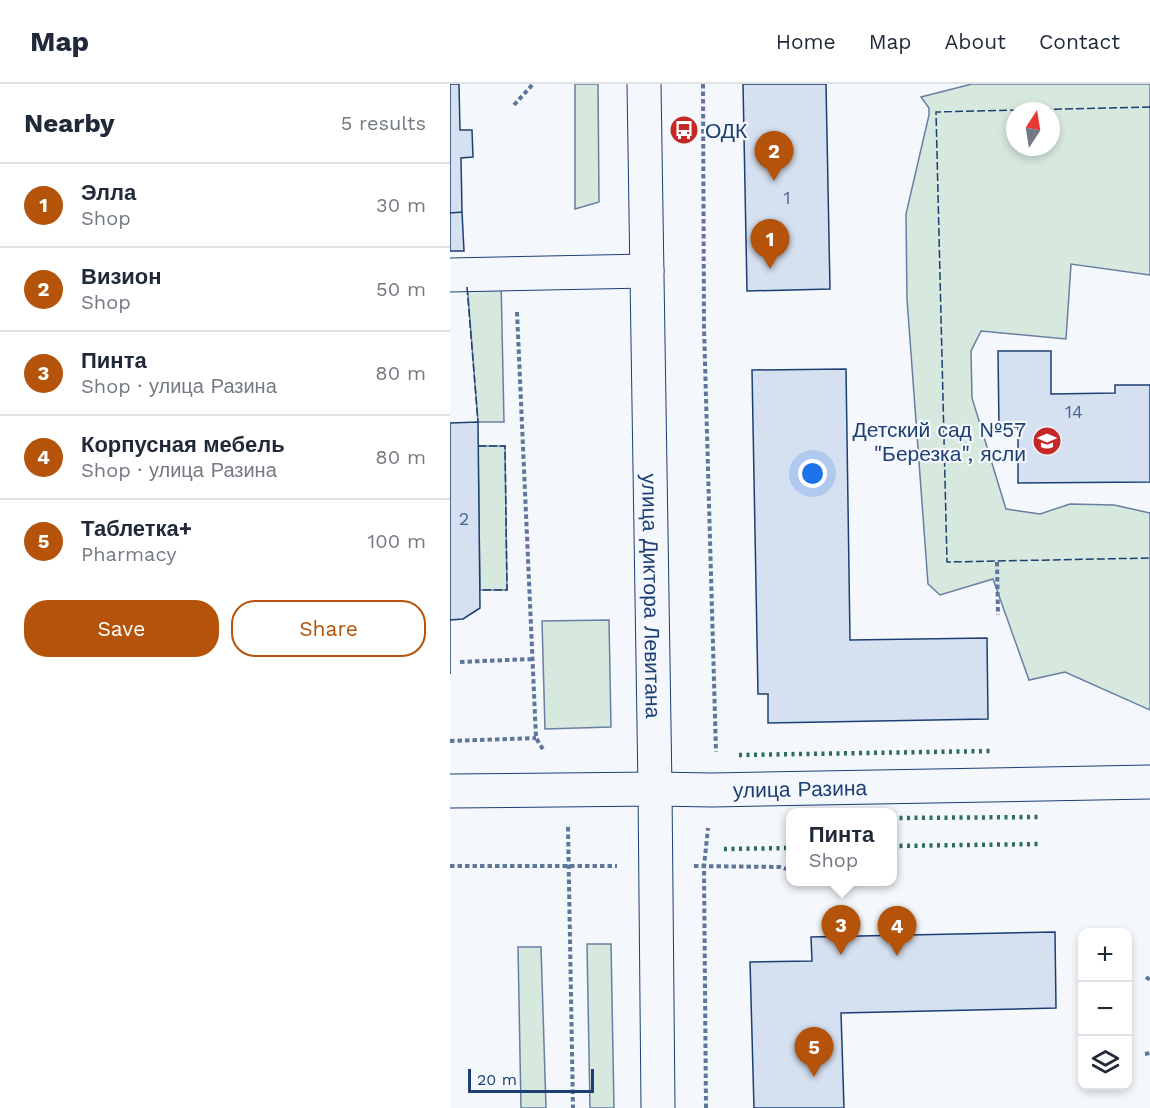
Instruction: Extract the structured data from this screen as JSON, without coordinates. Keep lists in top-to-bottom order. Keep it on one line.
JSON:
{"streets":{"street":["улица Диктора Левитана","улица Разина"]},"crossings":[["улица Диктора Левитана","улица Разина"]],"places":{"bus stop":["ОДК"],"school or university":["Детский сад №57 \"Березка\", ясли"]},"house_numbers":["1","14","2"],"scale_bar":"20 m","north":"top","page":{"header":"Map","nav":["Home","Map","About","Contact"],"heading":["Nearby","5 results"],"pins":["2","1","3","4","5"],"list":[{"mark":"1","name":"Элла","note":"Shop","value":"30 m"},{"mark":"2","name":"Визион","note":"Shop","value":"50 m"},{"mark":"3","name":"Пинта","note":"Shop · улица Разина","value":"80 m"},{"mark":"4","name":"Корпусная мебель","note":"Shop · улица Разина","value":"80 m"},{"mark":"5","name":"Таблетка+","note":"Pharmacy","value":"100 m"}],"buttons":["Save","Share"],"popup":["Пинта","Shop"],"map_buttons":["+","−"],"scale":"20 m"}}
